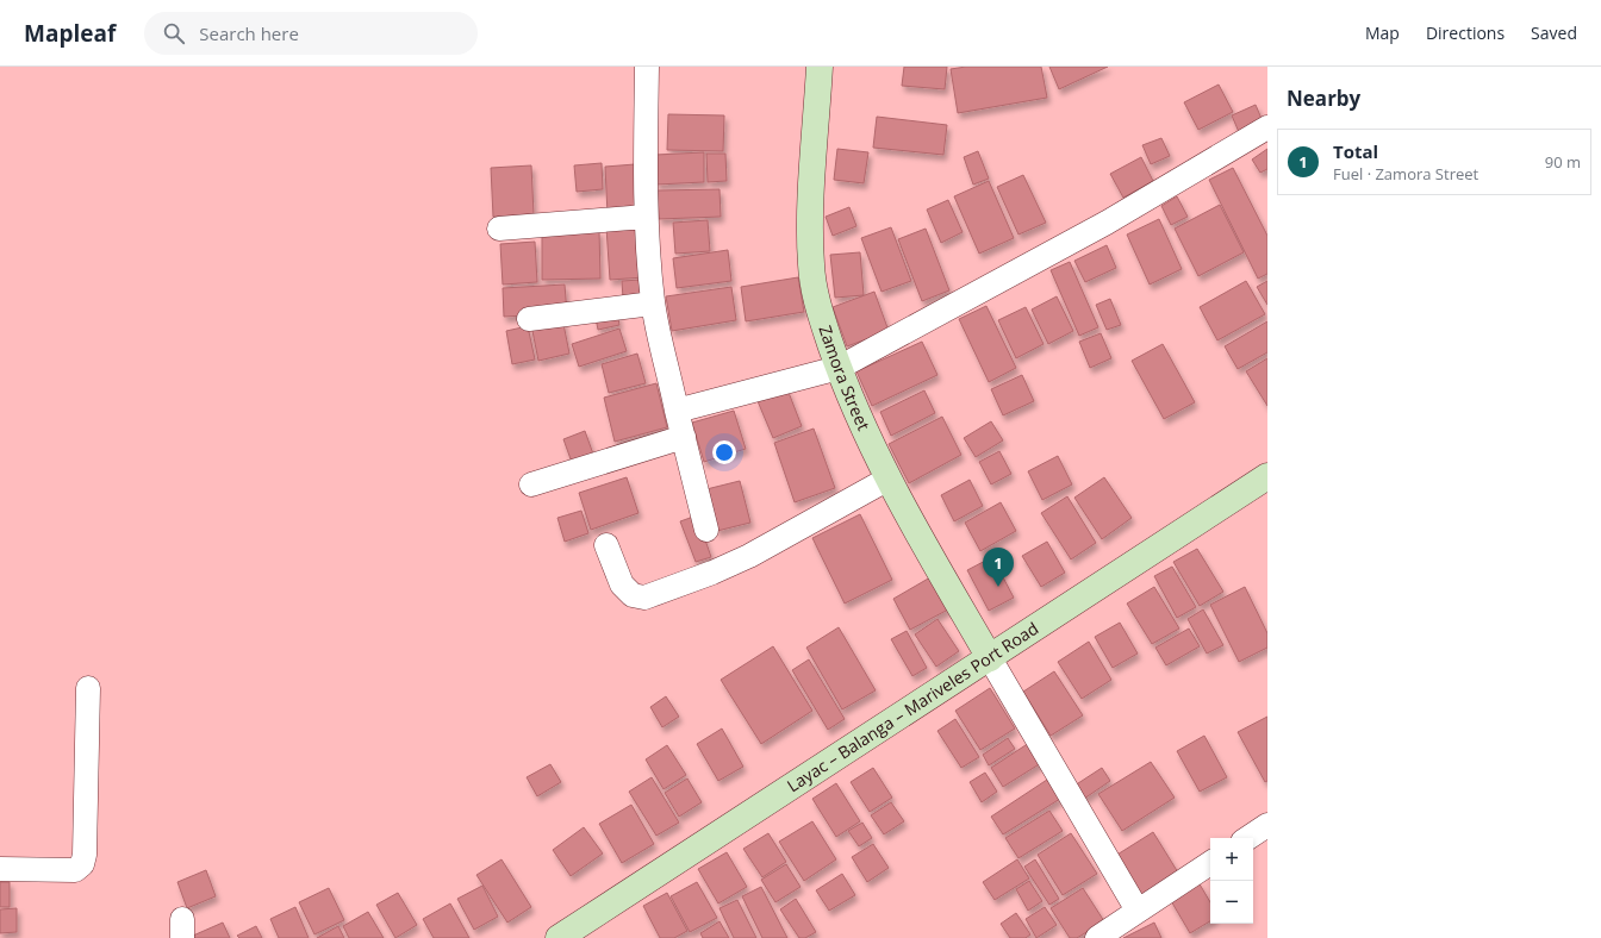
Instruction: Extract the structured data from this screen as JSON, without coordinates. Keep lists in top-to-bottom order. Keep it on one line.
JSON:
{"streets":{"main road":["Zamora Street","Layac – Balanga – Mariveles Port Road"]},"crossings":[["Zamora Street","Layac – Balanga – Mariveles Port Road"]],"page":{"header":"Mapleaf","search":"Search here","nav":["Map","Directions","Saved"],"heading":"Nearby","list":[{"mark":"1","name":"Total","note":"Fuel · Zamora Street","value":"90 m"}],"pins":"1","map_buttons":["+","−"]}}
